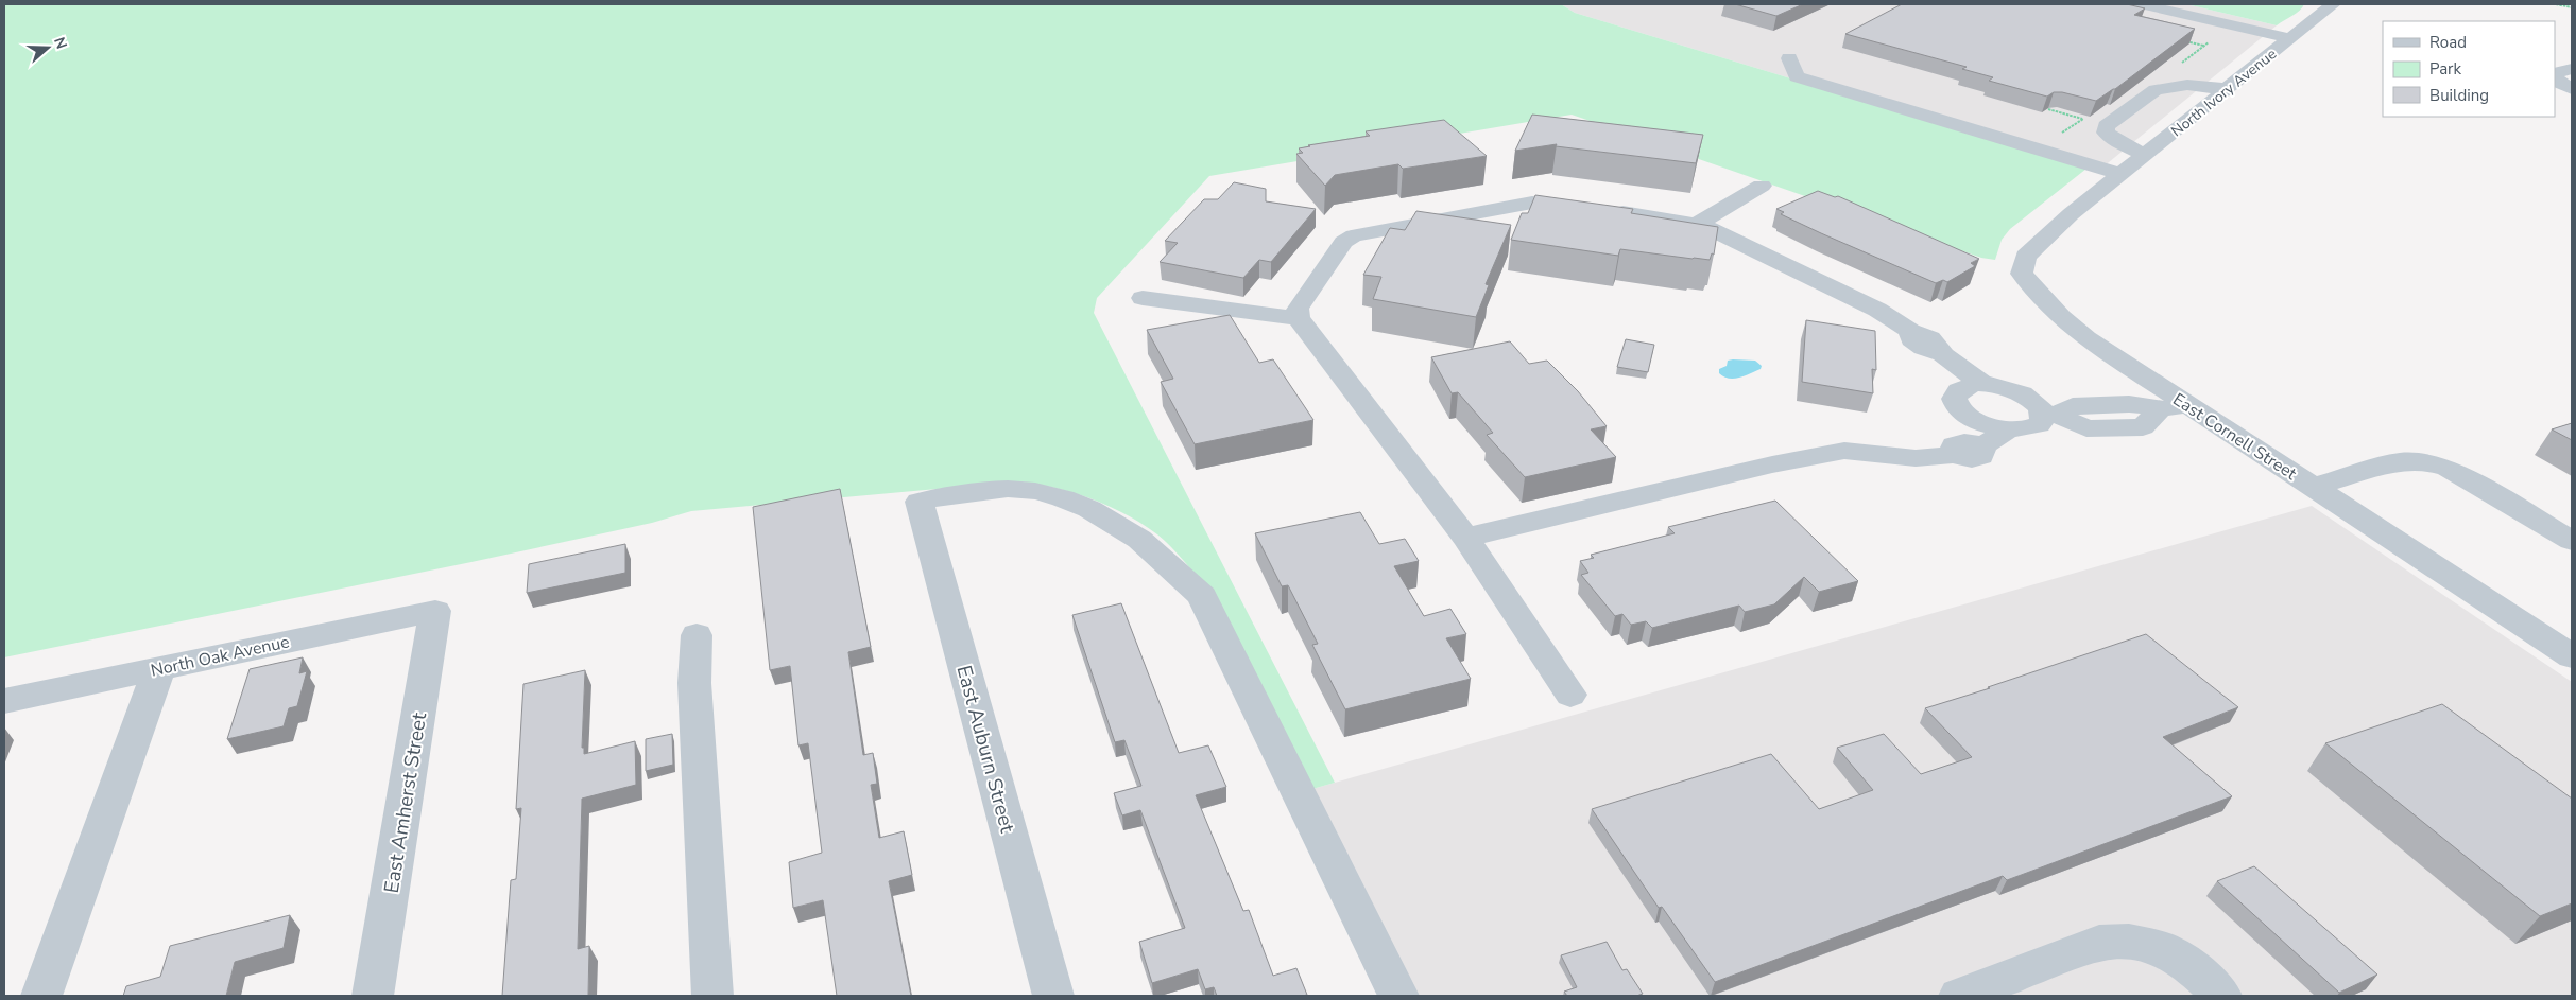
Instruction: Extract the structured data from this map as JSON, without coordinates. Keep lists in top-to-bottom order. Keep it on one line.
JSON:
{"streets":{"street":["North Ivory Avenue","East Cornell Street","North Oak Avenue","East Auburn Street","East Amherst Street"]},"crossings":[["North Ivory Avenue","East Cornell Street"],["North Oak Avenue","East Amherst Street"]],"legend":["Road","Park","Building"],"north":"right"}
